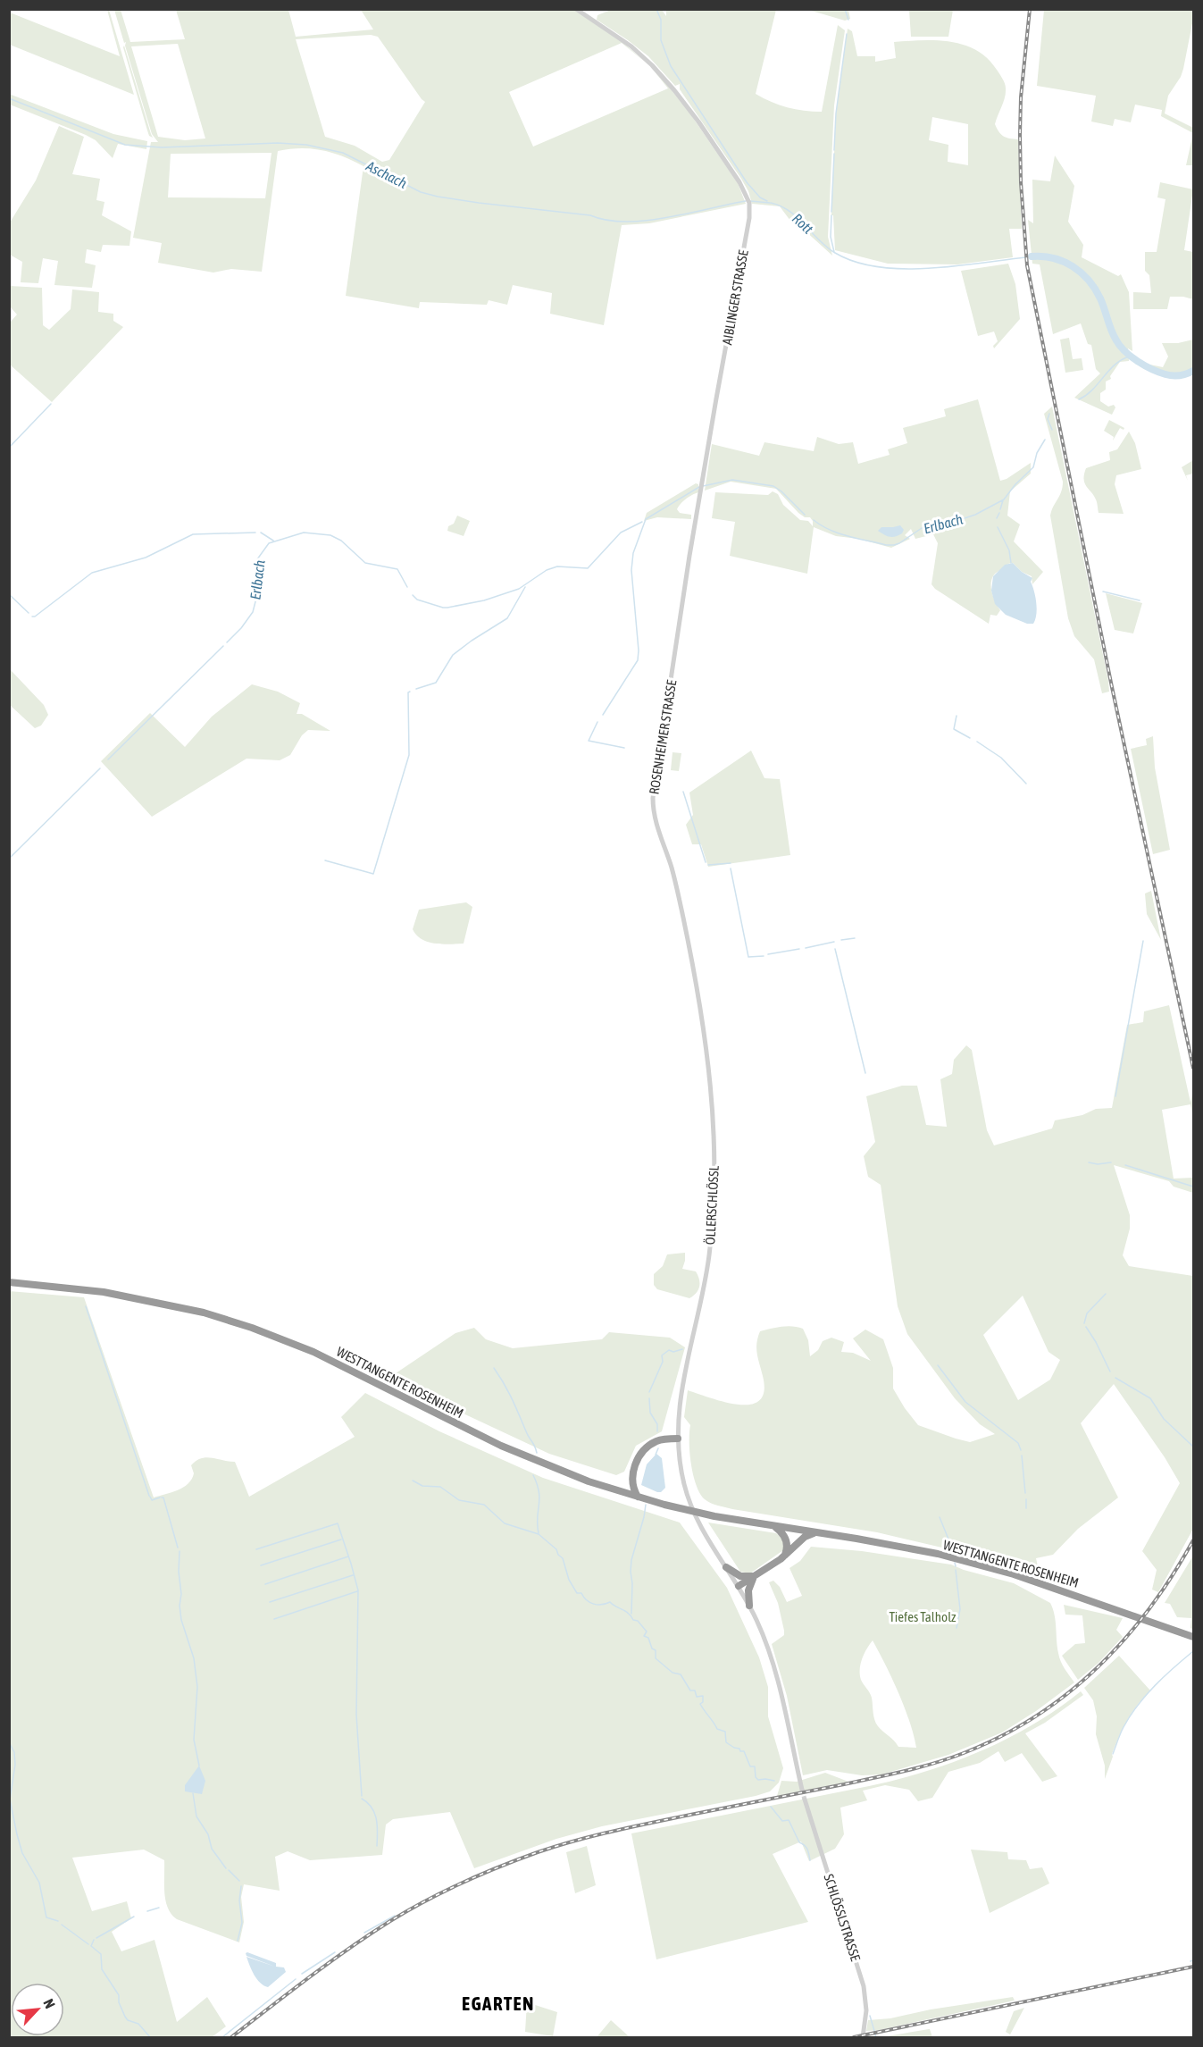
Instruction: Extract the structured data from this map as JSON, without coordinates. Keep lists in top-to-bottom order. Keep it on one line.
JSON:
{"streets":{"highway":["WESTTANGENTE ROSENHEIM"],"street":["AIBLINGER STRASSE","ROSENHEIMER STRASSE","ÖLLERSCHLÖSSL","SCHLÖSSLSTRASSE"]},"crossings":[["AIBLINGER STRASSE","ROSENHEIMER STRASSE"],["ROSENHEIMER STRASSE","ÖLLERSCHLÖSSL"]],"districts":["EGARTEN"],"water":["Aschach","Rott","Erlbach"],"parks":["Tiefes Talholz"],"north":"top right"}
